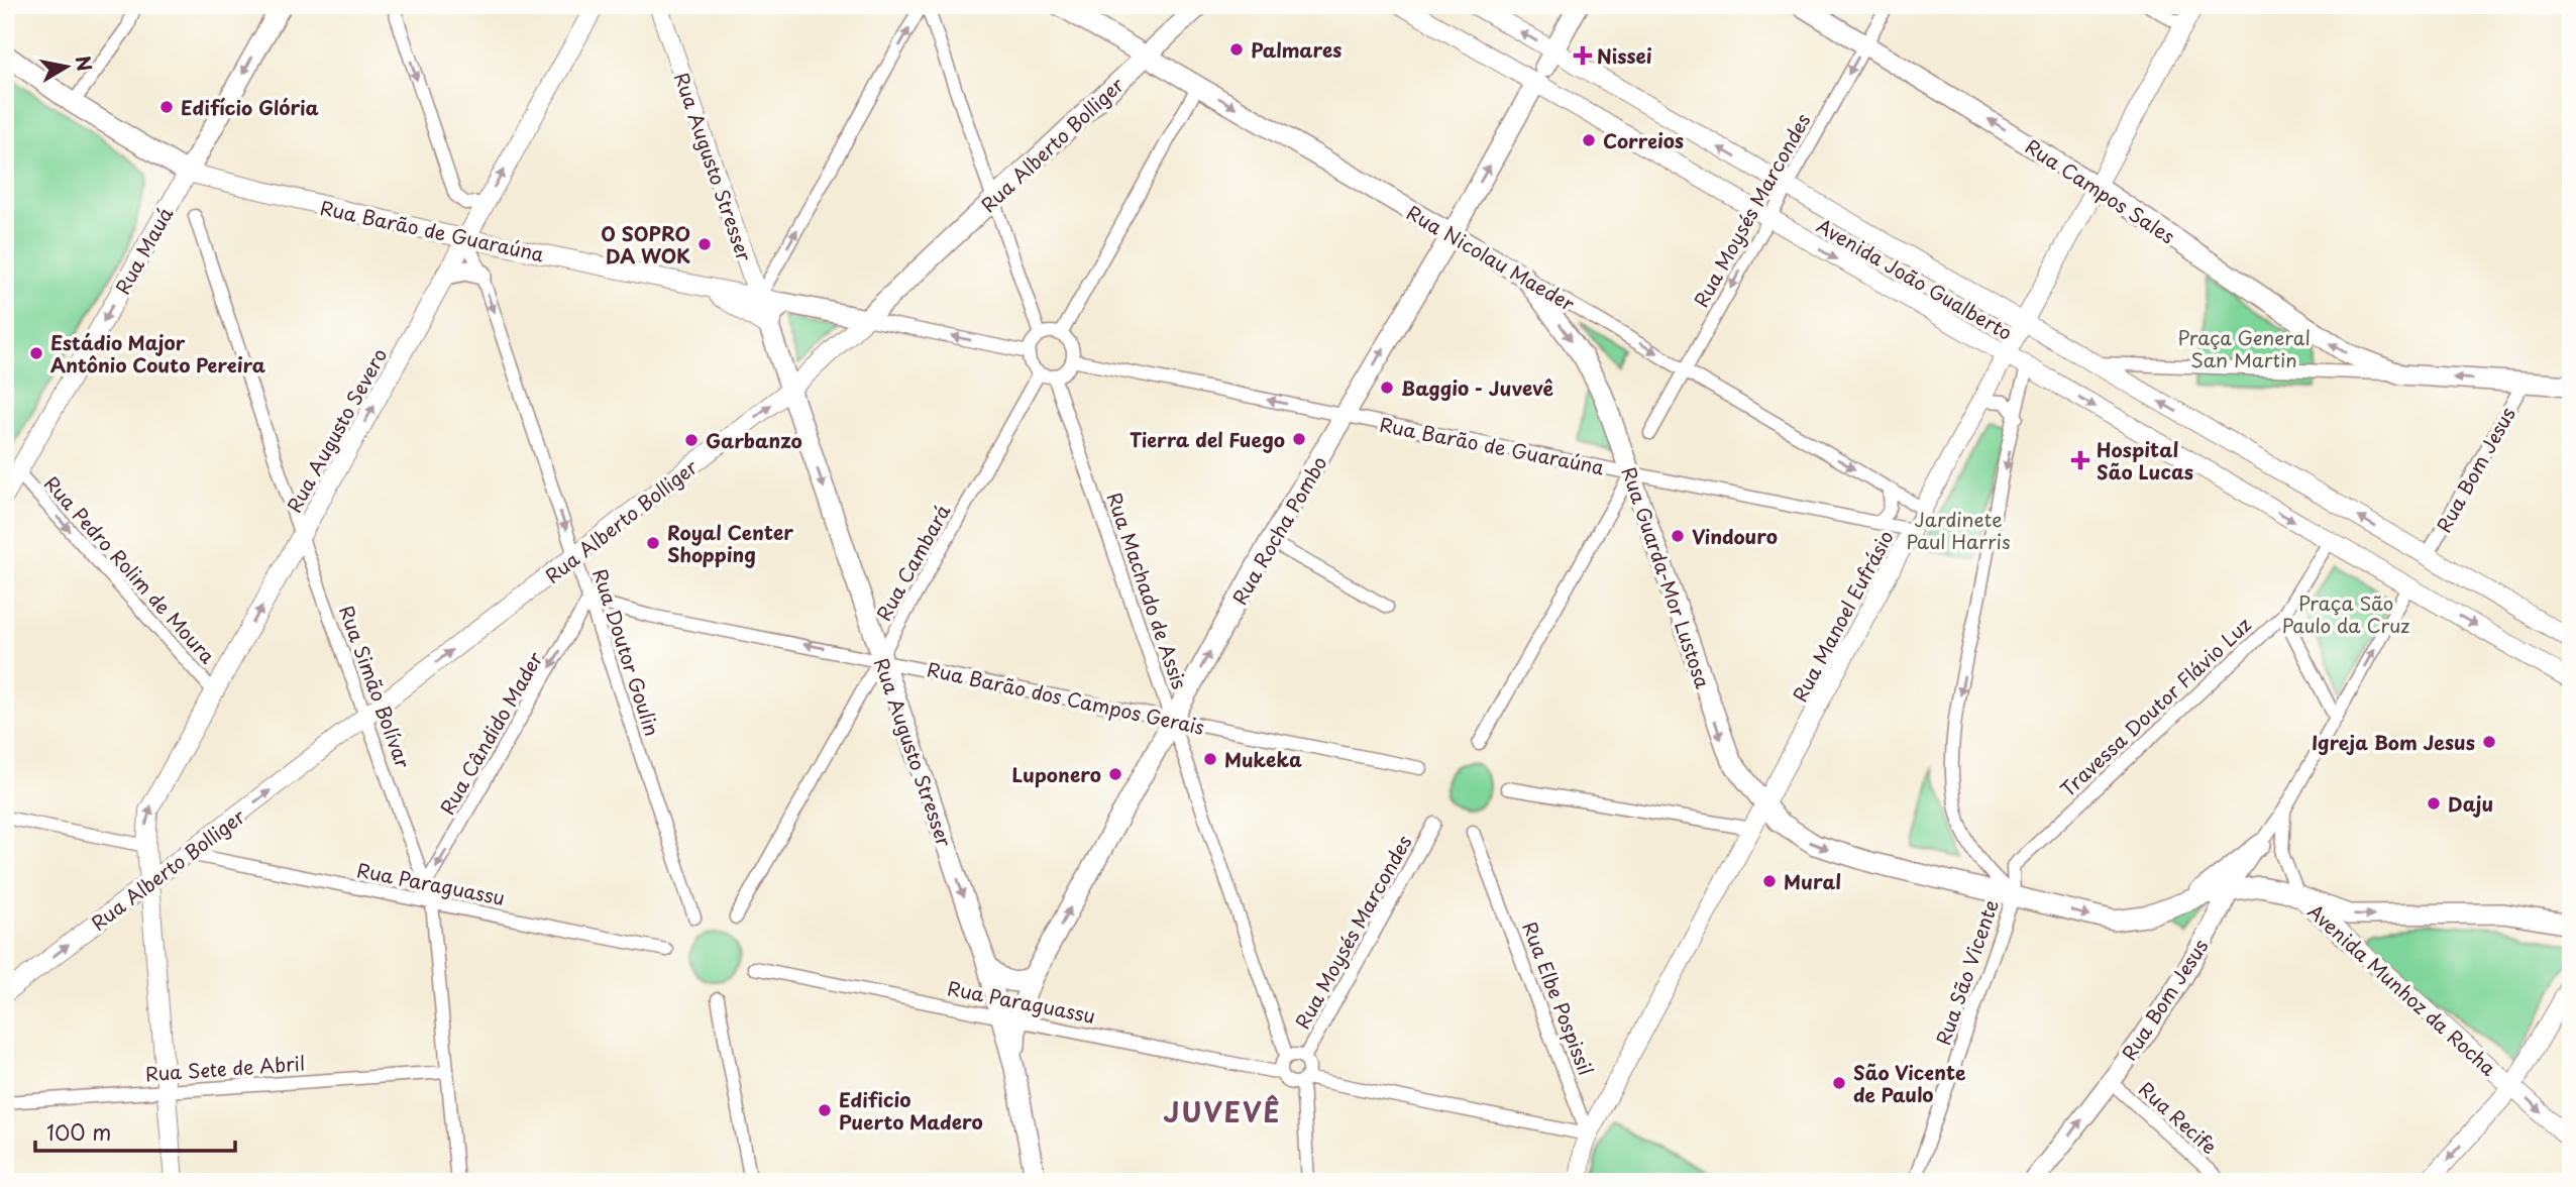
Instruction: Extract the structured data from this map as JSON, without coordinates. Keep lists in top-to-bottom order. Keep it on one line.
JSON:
{"streets":{"main road":["Rua Alberto Bolliger","Rua Augusto Stresser","Rua Campos Sales","Rua Barão de Guaraúna","Rua Mauá","Rua Nicolau Maeder","Rua Bom Jesus","Rua Rocha Pombo","Rua Guarda-Mor Lustosa","Avenida Munhoz da Rocha"],"street":["Rua Moysés Marcondes","Avenida João Gualberto","Rua Augusto Severo","Rua Cambará","Rua Pedro Rolim de Moura","Rua Machado de Assis","Rua Manoel Eufrásio","Rua Doutor Goulin","Rua Simão Bolívar","Rua Barão dos Campos Gerais","Travessa Doutor Flávio Luz","Rua Cândido Mader","Rua Paraguassu","Rua São Vicente","Rua Elbe Pospissil","Rua Sete de Abril","Rua Recife"]},"crossings":[["Rua Alberto Bolliger","Rua Augusto Stresser"],["Rua Alberto Bolliger","Rua Barão de Guaraúna"],["Rua Alberto Bolliger","Rua Nicolau Maeder"],["Rua Alberto Bolliger","Rua Augusto Severo"],["Rua Alberto Bolliger","Rua Doutor Goulin"],["Rua Alberto Bolliger","Rua Simão Bolívar"],["Rua Alberto Bolliger","Rua Paraguassu"],["Rua Augusto Stresser","Rua Barão de Guaraúna"],["Rua Augusto Stresser","Rua Rocha Pombo"],["Rua Augusto Stresser","Rua Cambará"],["Rua Augusto Stresser","Rua Barão dos Campos Gerais"],["Rua Augusto Stresser","Rua Paraguassu"],["Rua Campos Sales","Rua Moysés Marcondes"],["Rua Campos Sales","Rua Bom Jesus"],["Rua Campos Sales","Rua Manoel Eufrásio"],["Rua Moysés Marcondes","Rua Nicolau Maeder"],["Rua Moysés Marcondes","Avenida João Gualberto"],["Rua Moysés Marcondes","Rua Machado de Assis"],["Rua Moysés Marcondes","Rua Paraguassu"],["Rua Barão de Guaraúna","Rua Mauá"],["Rua Barão de Guaraúna","Rua Augusto Severo"],["Rua Barão de Guaraúna","Rua Rocha Pombo"],["Rua Barão de Guaraúna","Rua Cambará"],["Rua Barão de Guaraúna","Rua Guarda-Mor Lustosa"],["Rua Barão de Guaraúna","Rua Machado de Assis"],["Rua Barão de Guaraúna","Rua Manoel Eufrásio"],["Rua Barão de Guaraúna","Rua Doutor Goulin"],["Rua Mauá","Rua Pedro Rolim de Moura"],["Rua Nicolau Maeder","Rua Rocha Pombo"],["Rua Nicolau Maeder","Rua Guarda-Mor Lustosa"],["Rua Nicolau Maeder","Rua Manoel Eufrásio"],["Avenida João Gualberto","Rua Bom Jesus"],["Avenida João Gualberto","Rua Rocha Pombo"],["Avenida João Gualberto","Rua Manoel Eufrásio"],["Avenida João Gualberto","Travessa Doutor Flávio Luz"],["Rua Augusto Severo","Rua Pedro Rolim de Moura"],["Rua Augusto Severo","Rua Doutor Goulin"],["Rua Augusto Severo","Rua Simão Bolívar"],["Rua Augusto Severo","Rua Sete de Abril"],["Rua Bom Jesus","Avenida Munhoz da Rocha"],["Rua Bom Jesus","Rua Recife"],["Rua Rocha Pombo","Rua Machado de Assis"],["Rua Rocha Pombo","Rua Barão dos Campos Gerais"],["Rua Rocha Pombo","Rua Paraguassu"],["Rua Cambará","Rua Machado de Assis"],["Rua Cambará","Rua Barão dos Campos Gerais"],["Rua Guarda-Mor Lustosa","Rua Manoel Eufrásio"],["Rua Machado de Assis","Rua Barão dos Campos Gerais"],["Rua Machado de Assis","Rua Paraguassu"],["Rua Manoel Eufrásio","Rua Elbe Pospissil"],["Rua Doutor Goulin","Rua Barão dos Campos Gerais"],["Rua Doutor Goulin","Rua Cândido Mader"],["Rua Simão Bolívar","Rua Cândido Mader"],["Rua Simão Bolívar","Rua Paraguassu"],["Rua Simão Bolívar","Rua Sete de Abril"],["Rua Barão dos Campos Gerais","Rua Cândido Mader"],["Travessa Doutor Flávio Luz","Rua São Vicente"],["Travessa Doutor Flávio Luz","Avenida Munhoz da Rocha"],["Rua São Vicente","Avenida Munhoz da Rocha"]],"one_way":["Rua Alberto Bolliger","Rua Augusto Stresser","Rua Campos Sales","Rua Moysés Marcondes","Rua Mauá","Rua Nicolau Maeder","Rua Augusto Severo","Rua Rocha Pombo","Rua Pedro Rolim de Moura","Rua Guarda-Mor Lustosa","Rua Doutor Goulin","Rua Barão dos Campos Gerais","Rua Cândido Mader","Avenida Munhoz da Rocha"],"districts":["JUVEVÊ"],"parks":["Praça General San Martin","Jardinete Paul Harris","Praça São Paulo da Cruz"],"places":{"other":["Palmares","Edifício Glória","Correios","O SOPRO DA WOK","Estádio Major Antônio Couto Pereira","Baggio - Juvevê","Tierra del Fuego","Garbanzo","Vindouro","Royal Center Shopping","Igreja Bom Jesus","Mukeka","Luponero","Daju","Mural","São Vicente de Paulo","Edificio Puerto Madero"],"health":["Nissei","Hospital São Lucas"]},"scale_bar":"100 m","north":"right"}
